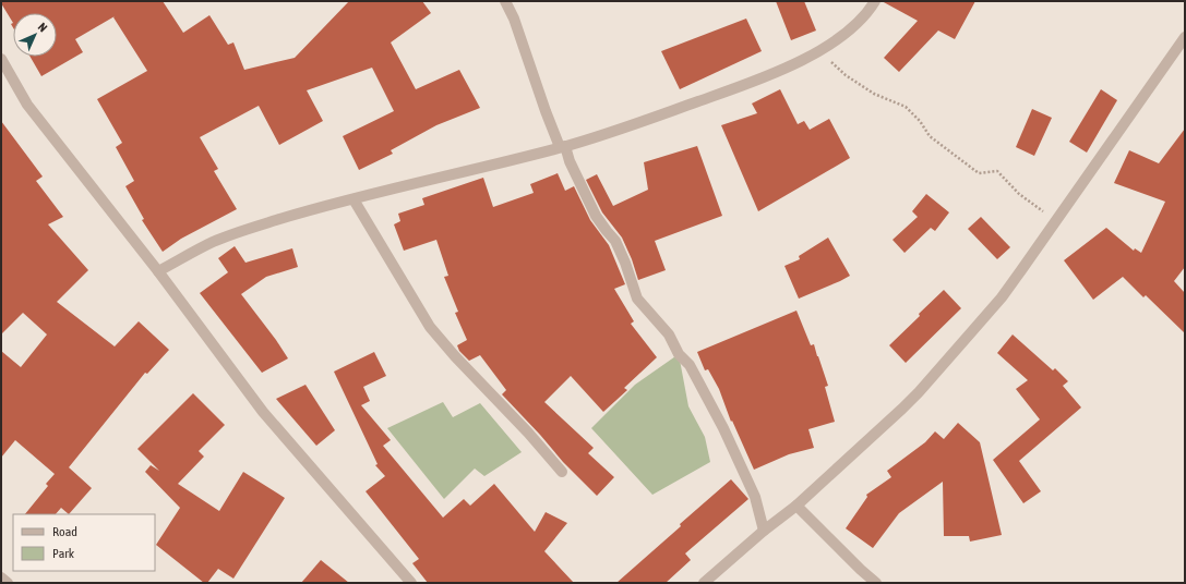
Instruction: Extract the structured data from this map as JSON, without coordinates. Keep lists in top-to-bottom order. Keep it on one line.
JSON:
{"legend":["Road","Park"],"north":"top right"}
